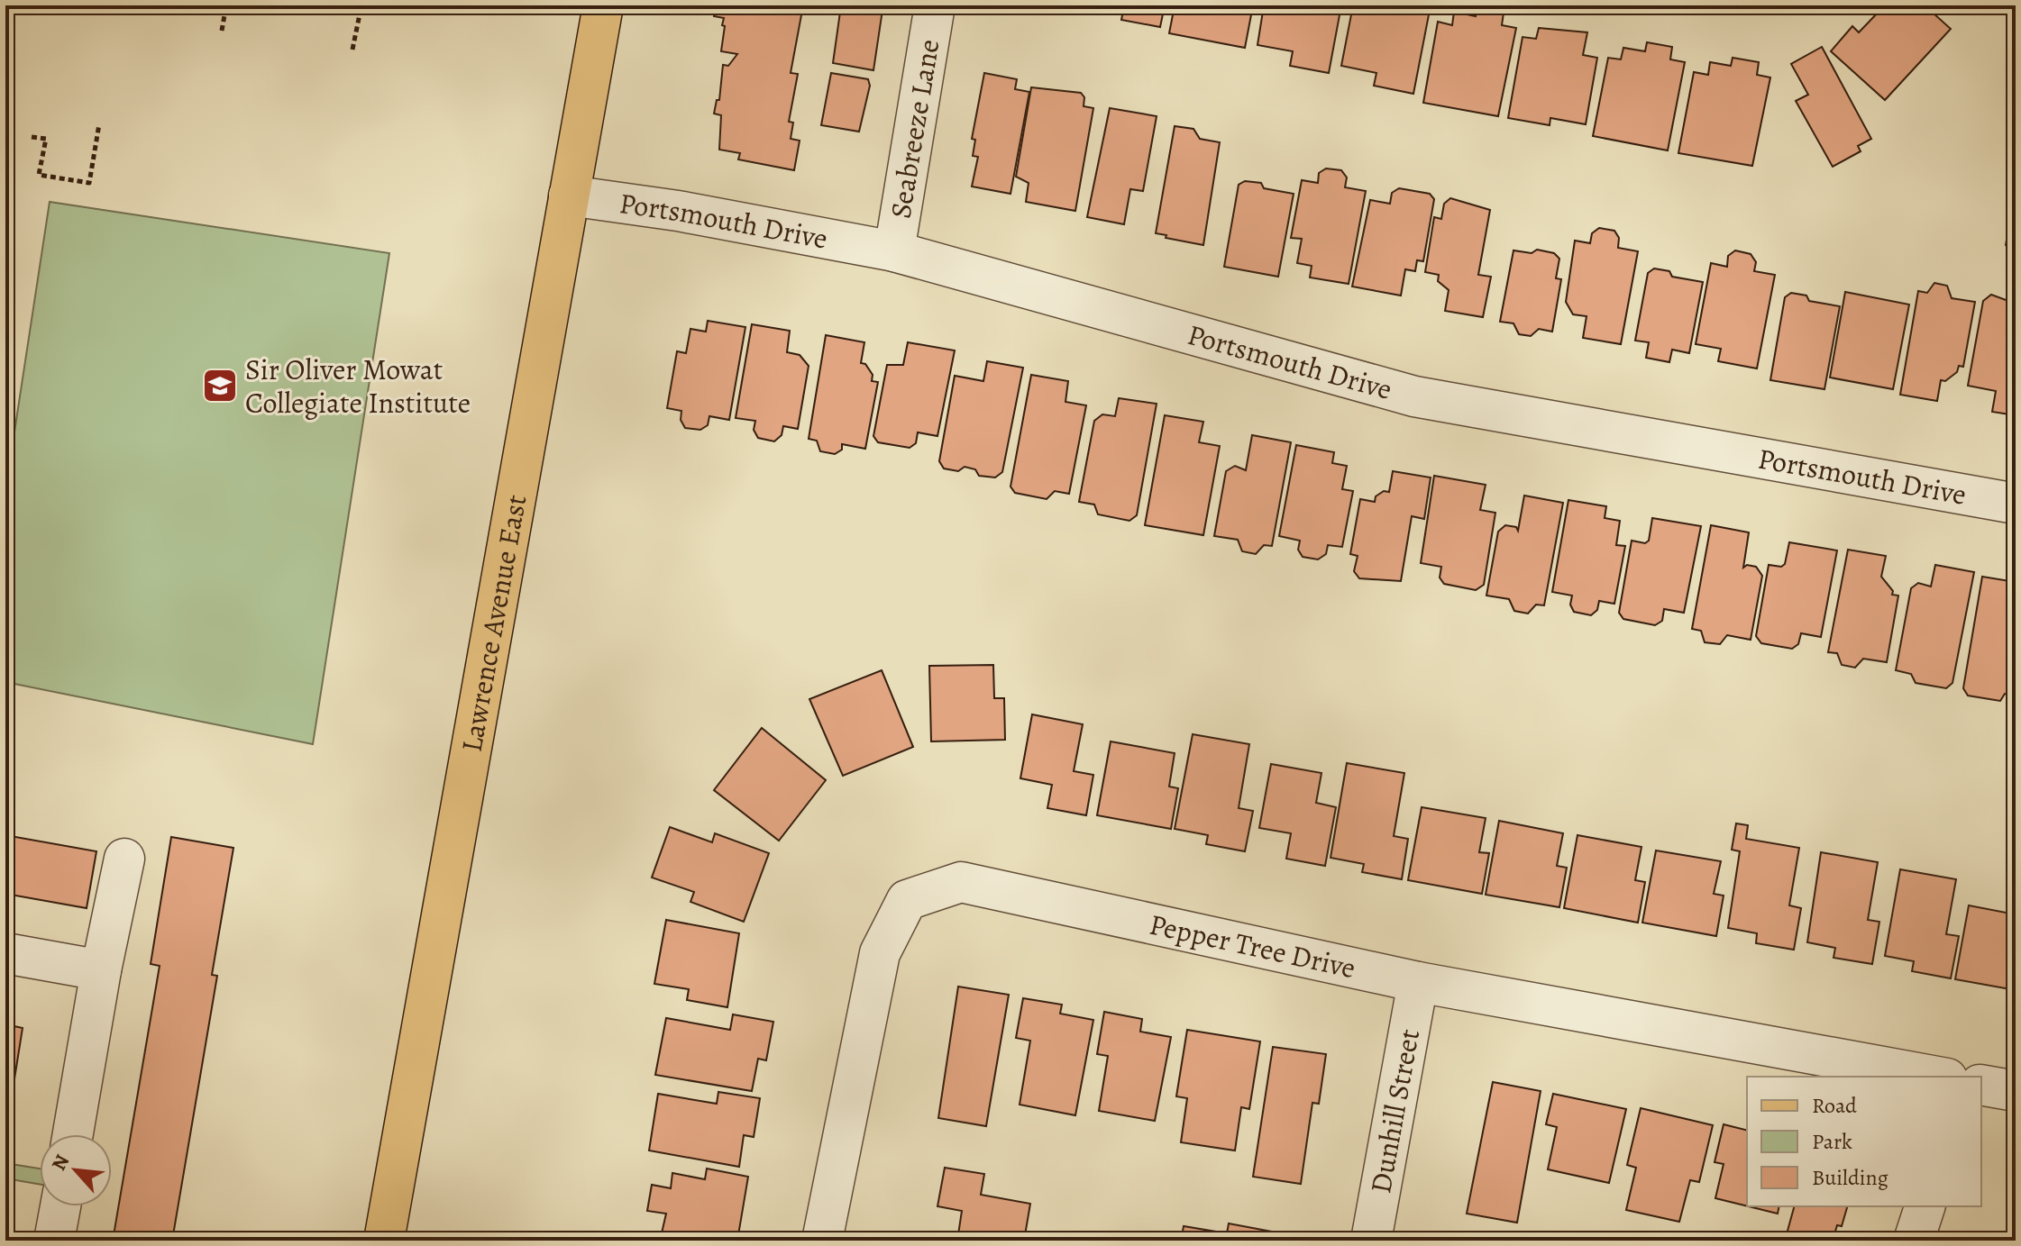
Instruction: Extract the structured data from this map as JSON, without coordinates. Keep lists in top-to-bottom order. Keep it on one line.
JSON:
{"streets":{"main road":["Lawrence Avenue East"],"street":["Seabreeze Lane","Portsmouth Drive","Pepper Tree Drive","Dunhill Street"]},"crossings":[["Seabreeze Lane","Portsmouth Drive"],["Portsmouth Drive","Lawrence Avenue East"],["Pepper Tree Drive","Dunhill Street"]],"places":{"school or university":["Sir Oliver Mowat Collegiate Institute"]},"legend":["Road","Park","Building"],"north":"top left"}
